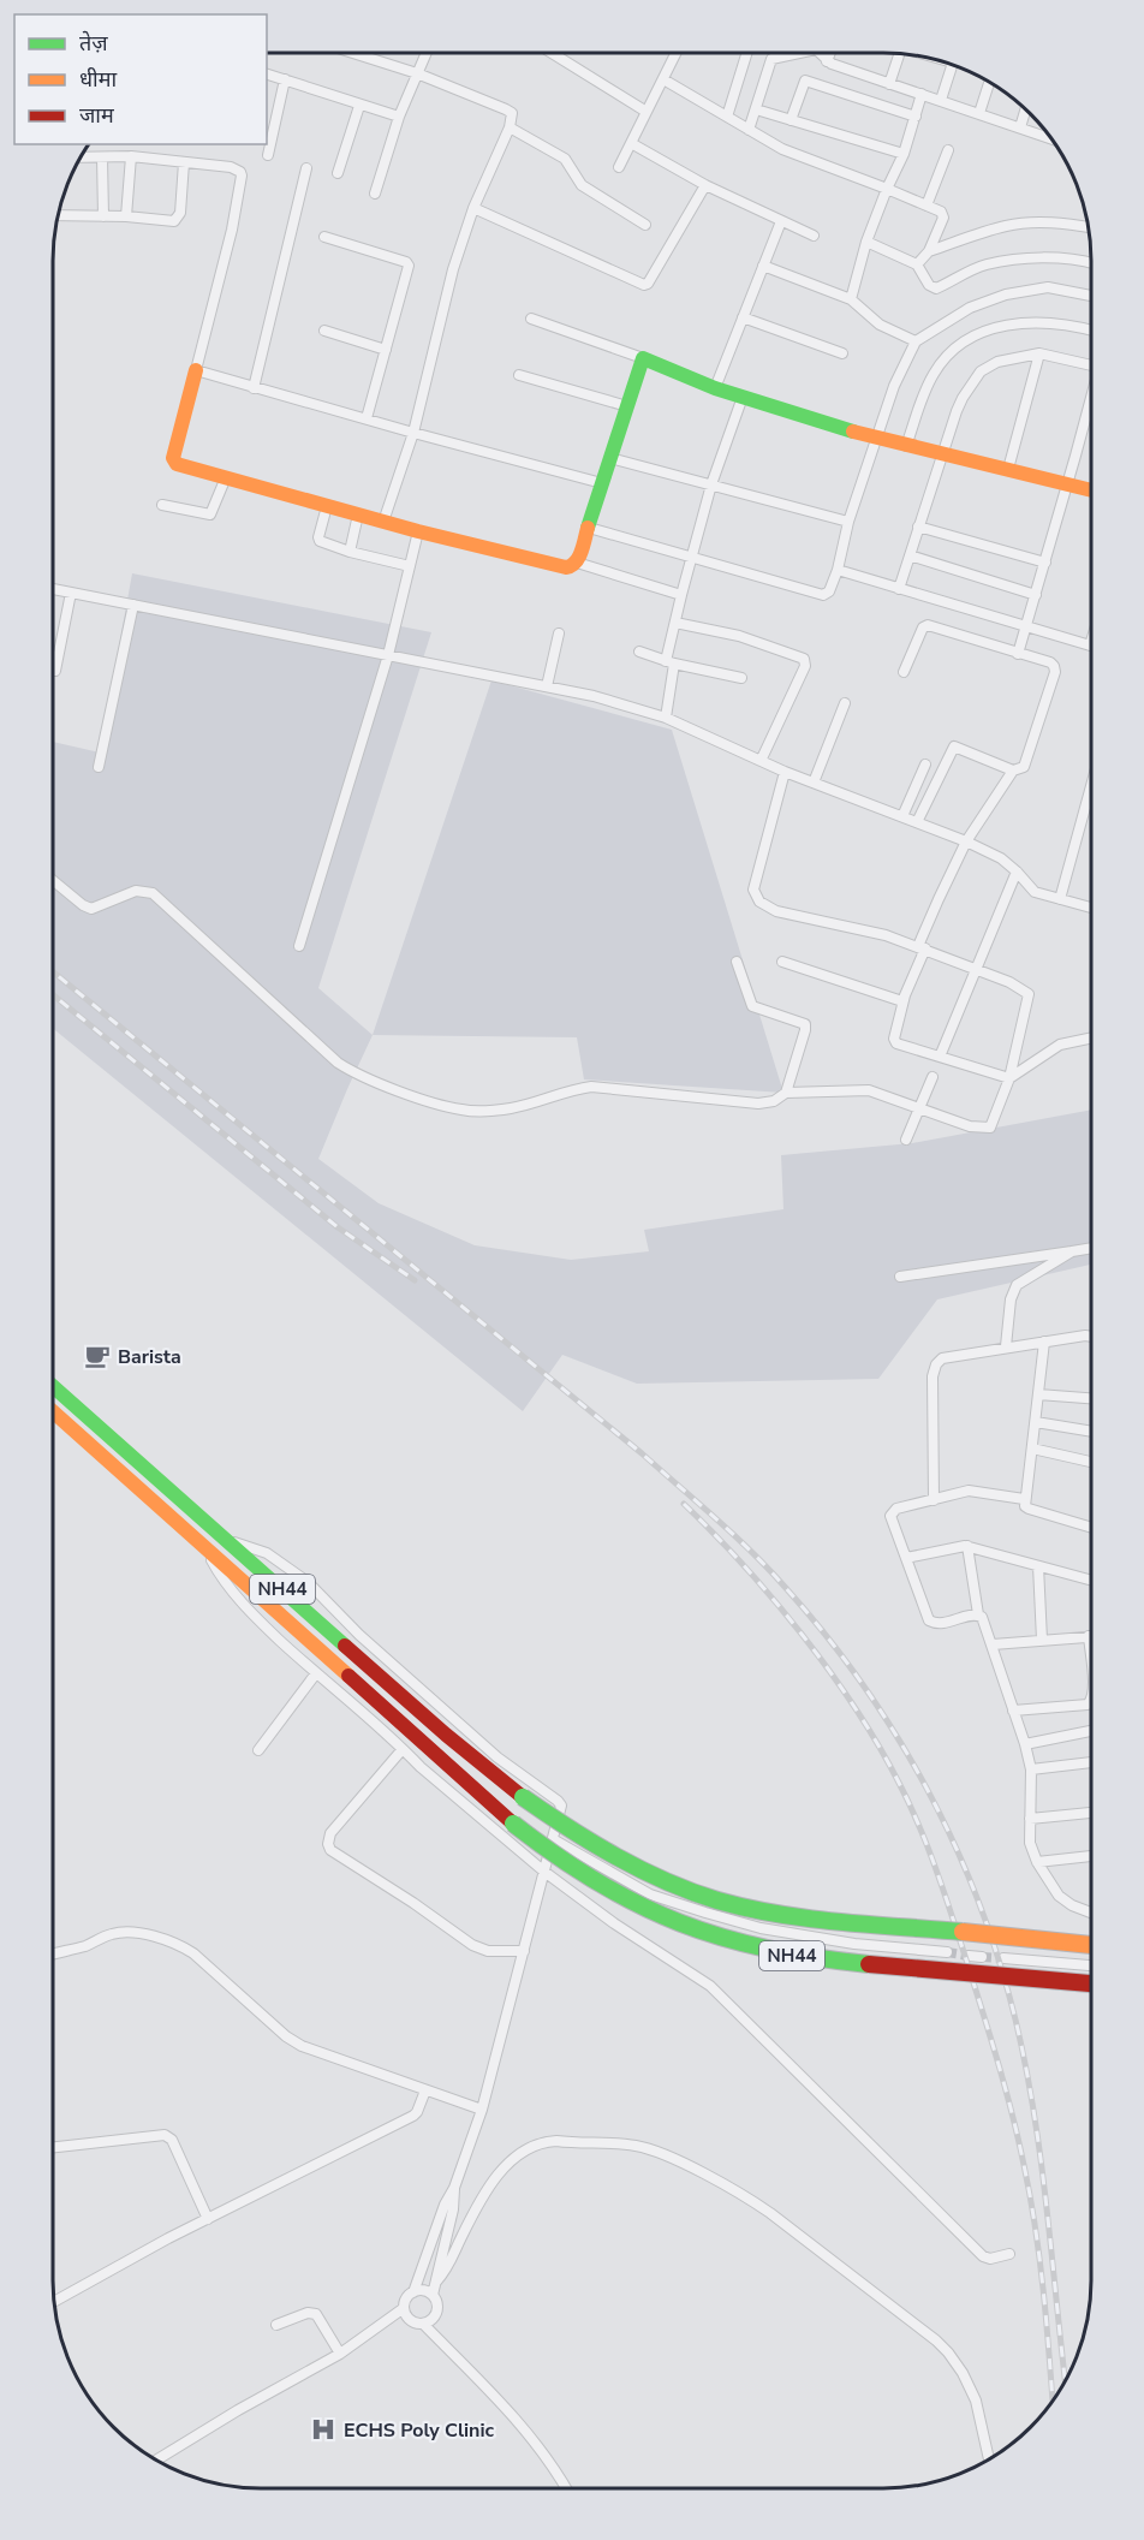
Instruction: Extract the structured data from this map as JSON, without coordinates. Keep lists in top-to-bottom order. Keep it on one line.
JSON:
{"streets":{"main road":["NH44"]},"places":{"cafe":["Barista"],"hospital":["ECHS Poly Clinic"]},"legend":["तेज़","धीमा","जाम"]}
